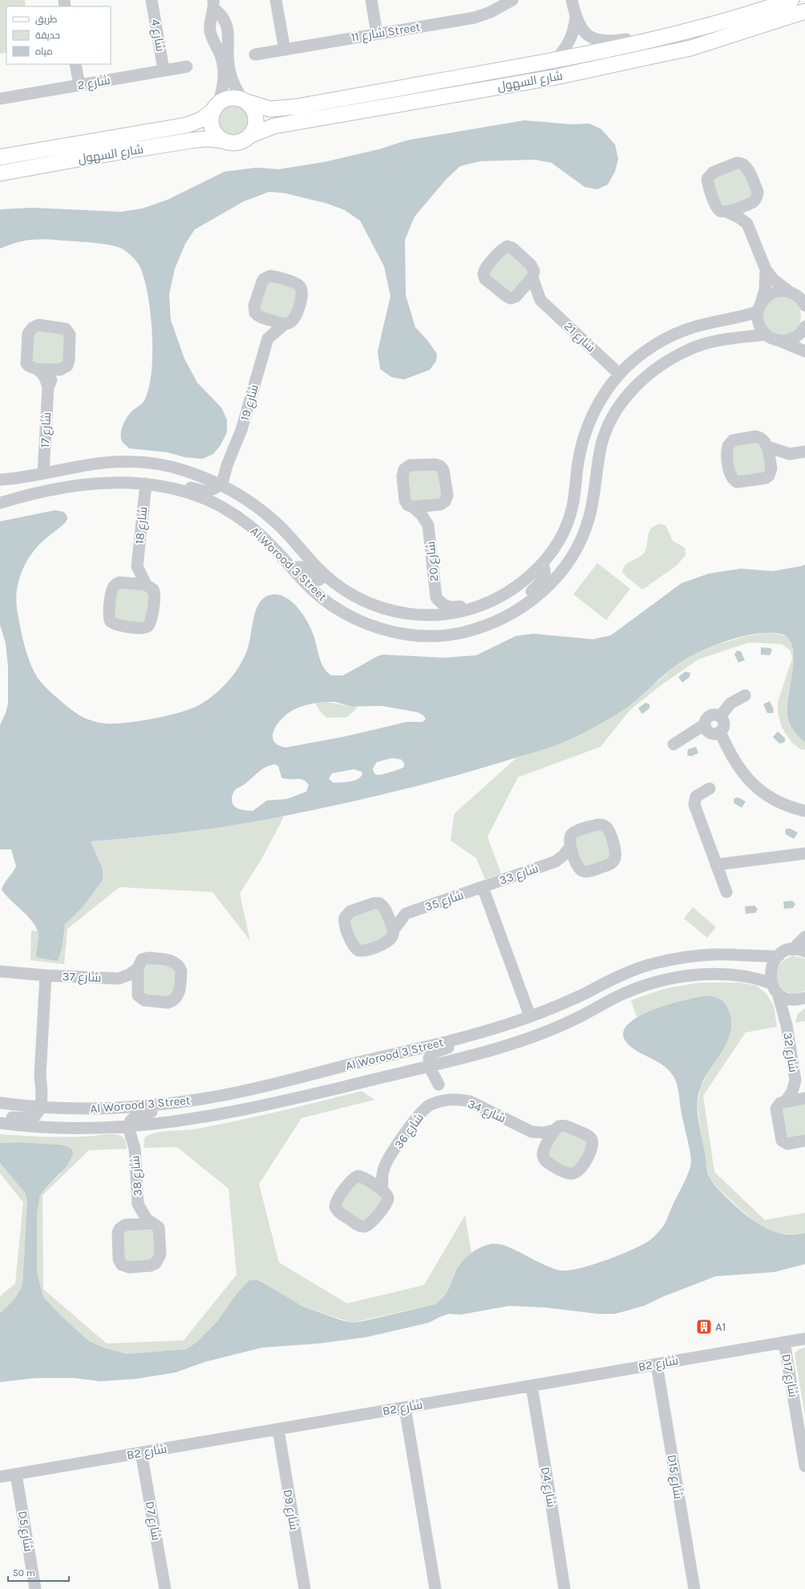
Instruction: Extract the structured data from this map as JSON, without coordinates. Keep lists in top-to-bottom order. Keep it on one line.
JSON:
{"streets":{"main road":["شارع السهول"],"street":["شارع 11 Street","شارع 4","شارع 2","شارع 21","شارع 19","شارع 17","شارع 18","شارع 20","Al Worood 3 Street","شارع 33","شارع 35","شارع 37","شارع 32","شارع 34","شارع 36","شارع 38","B2 شارع","D17 شارع","D15 شارع","D4 شارع","D9 شارع","D7 شارع","D5 شارع"]},"crossings":[["شارع 4","شارع 2"],["شارع 21","Al Worood 3 Street"],["شارع 19","Al Worood 3 Street"],["شارع 17","Al Worood 3 Street"],["شارع 18","Al Worood 3 Street"],["شارع 20","Al Worood 3 Street"],["Al Worood 3 Street","شارع 32"],["Al Worood 3 Street","شارع 38"],["شارع 33","شارع 35"],["شارع 34","شارع 36"],["B2 شارع","D17 شارع"],["B2 شارع","D15 شارع"],["B2 شارع","D4 شارع"],["B2 شارع","D9 شارع"],["B2 شارع","D7 شارع"],["B2 شارع","D5 شارع"]],"places":{"building":["A1"]},"legend":["طريق","حديقة","مياه"],"scale_bar":"50 m"}
